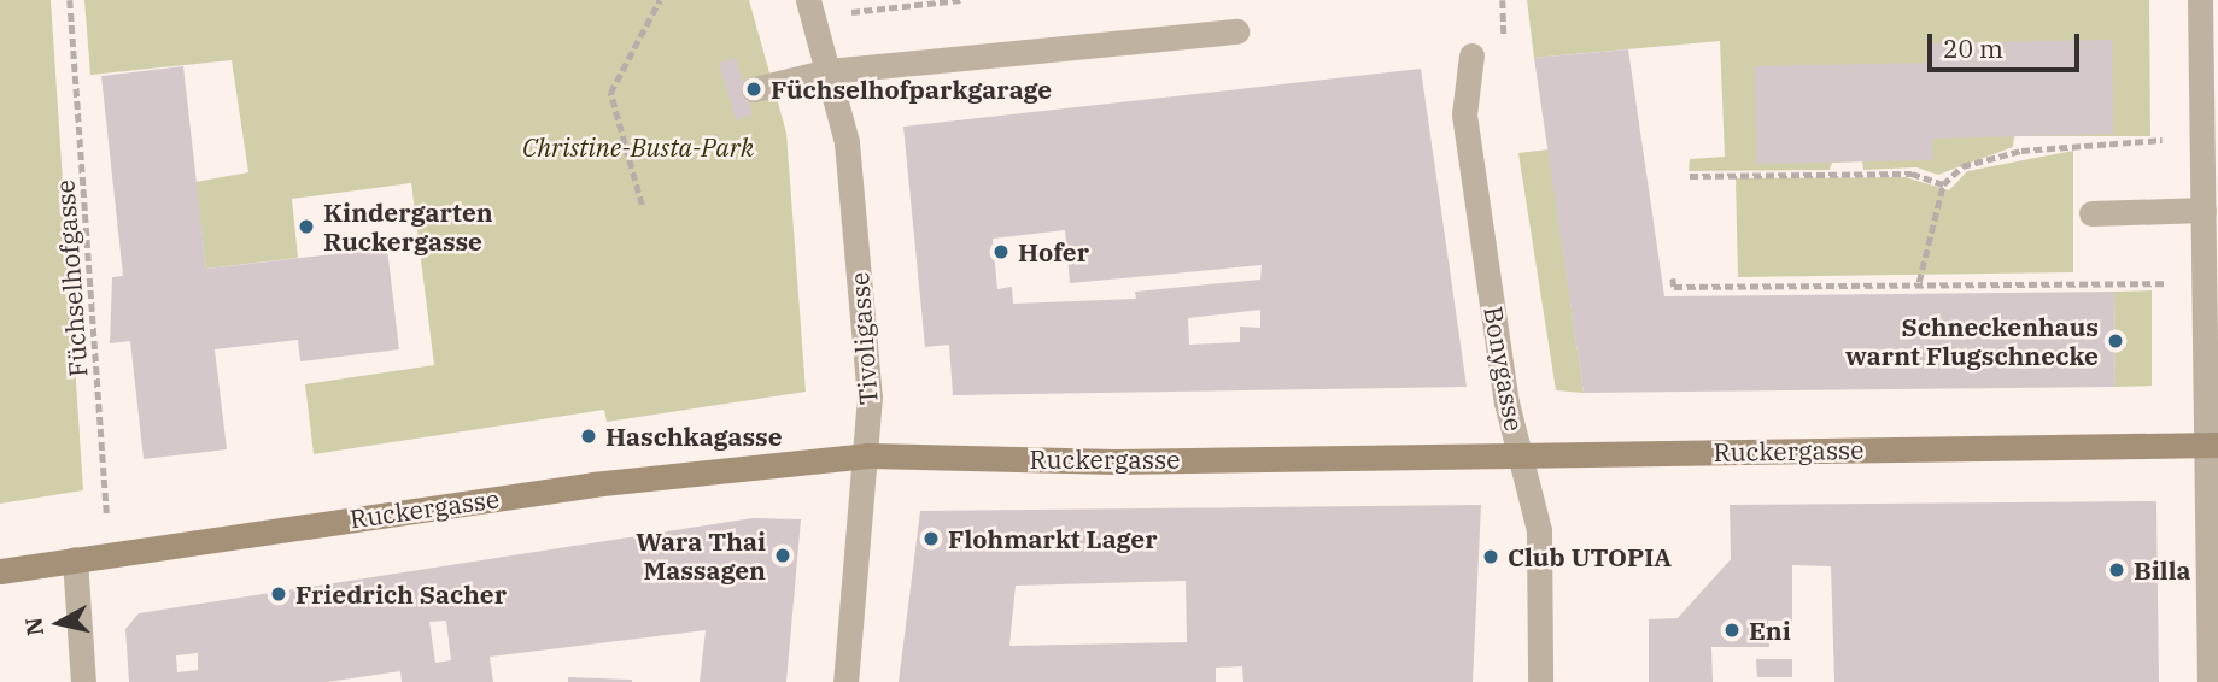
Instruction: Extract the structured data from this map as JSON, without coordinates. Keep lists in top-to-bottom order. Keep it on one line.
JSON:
{"streets":{"main road":["Ruckergasse"],"street":["Tivoligasse","Bonygasse"],"path":["Füchselhofgasse"]},"crossings":[["Füchselhofgasse","Ruckergasse"],["Tivoligasse","Ruckergasse"],["Bonygasse","Ruckergasse"]],"parks":["Christine-Busta-Park"],"places":["Füchselhofparkgarage","Kindergarten Ruckergasse","Hofer","Schneckenhaus warnt Flugschnecke","Haschkagasse","Flohmarkt Lager","Wara Thai Massagen","Club UTOPIA","Billa","Friedrich Sacher","Eni"],"scale_bar":"20 m","north":"left"}
